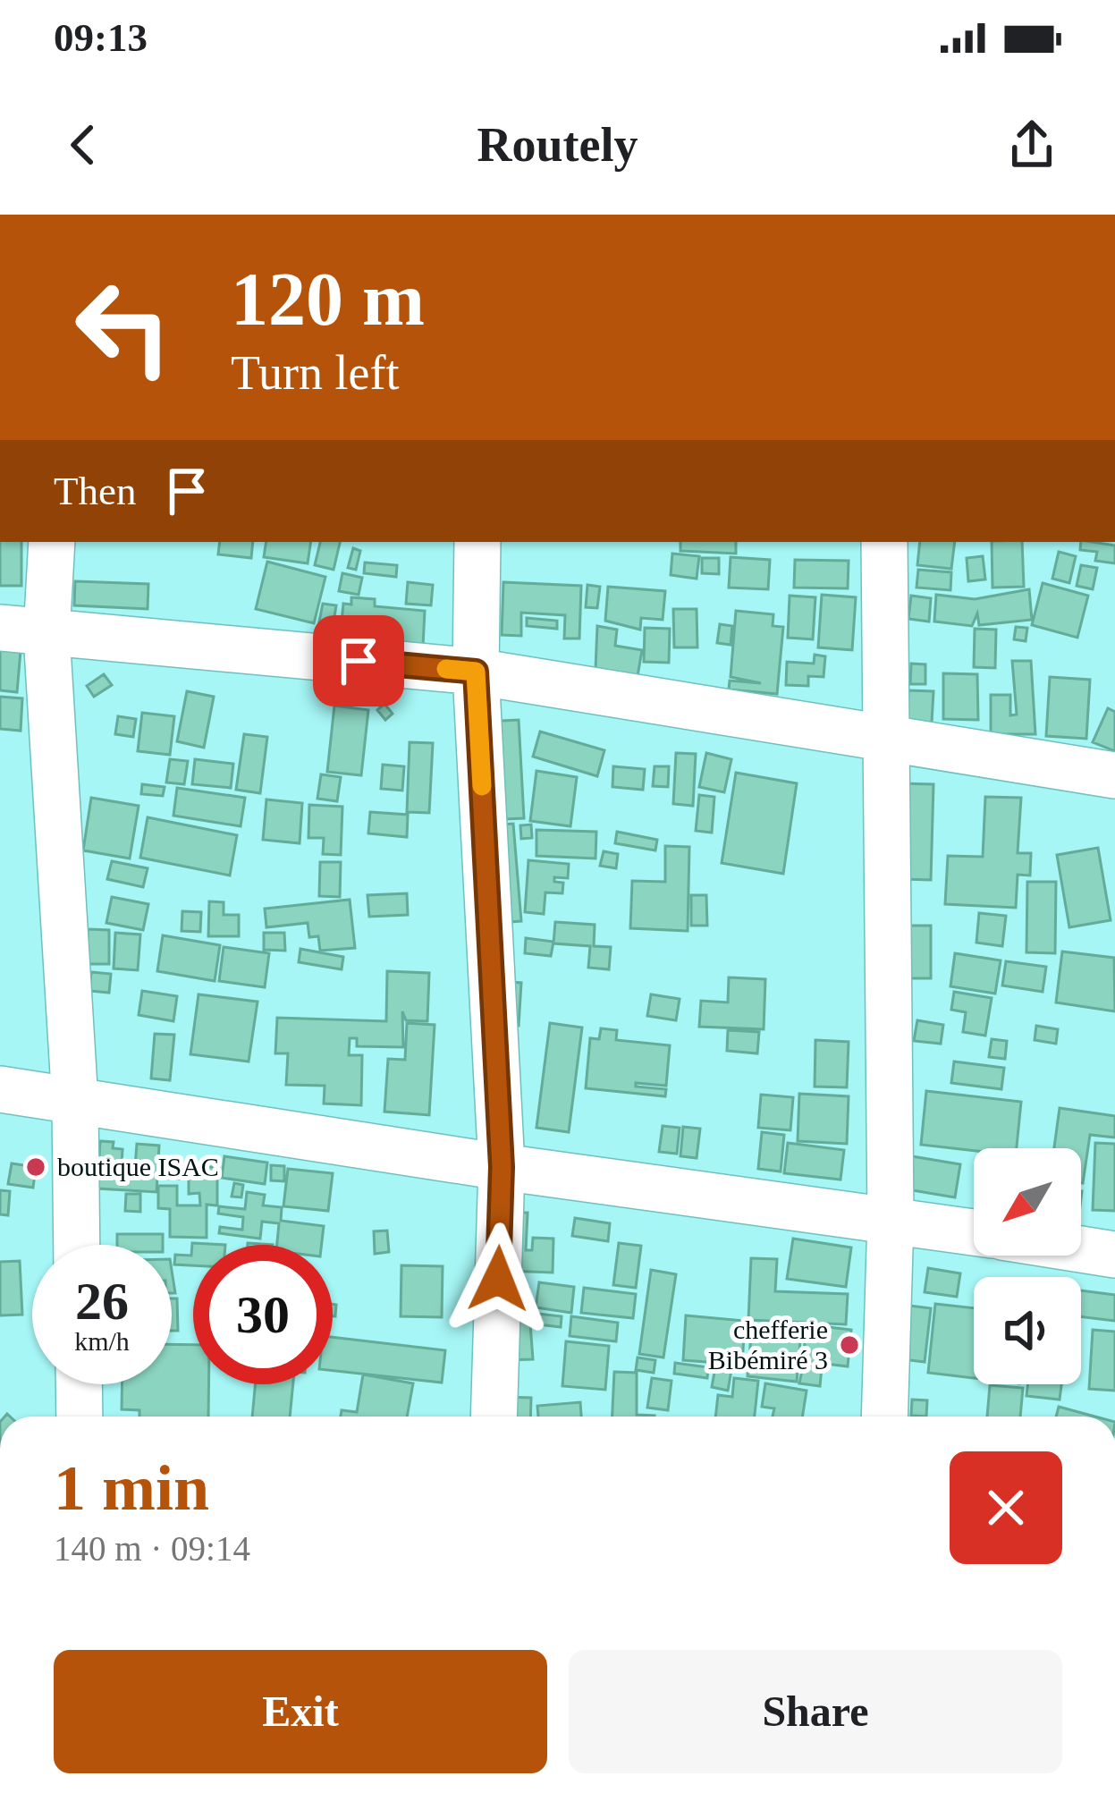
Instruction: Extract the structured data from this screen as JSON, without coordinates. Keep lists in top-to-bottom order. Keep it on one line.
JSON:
{"places":["boutique ISAC","chefferie Bibémiré 3"],"north":"bottom left","page":{"status":"09:13","header":"Routely","turn":["120 m","Turn left"],"then":"Then","speed":"26 km/h","limit":"30","heading":["1 min","140 m · 09:14"],"buttons":["Exit","Share"]}}
